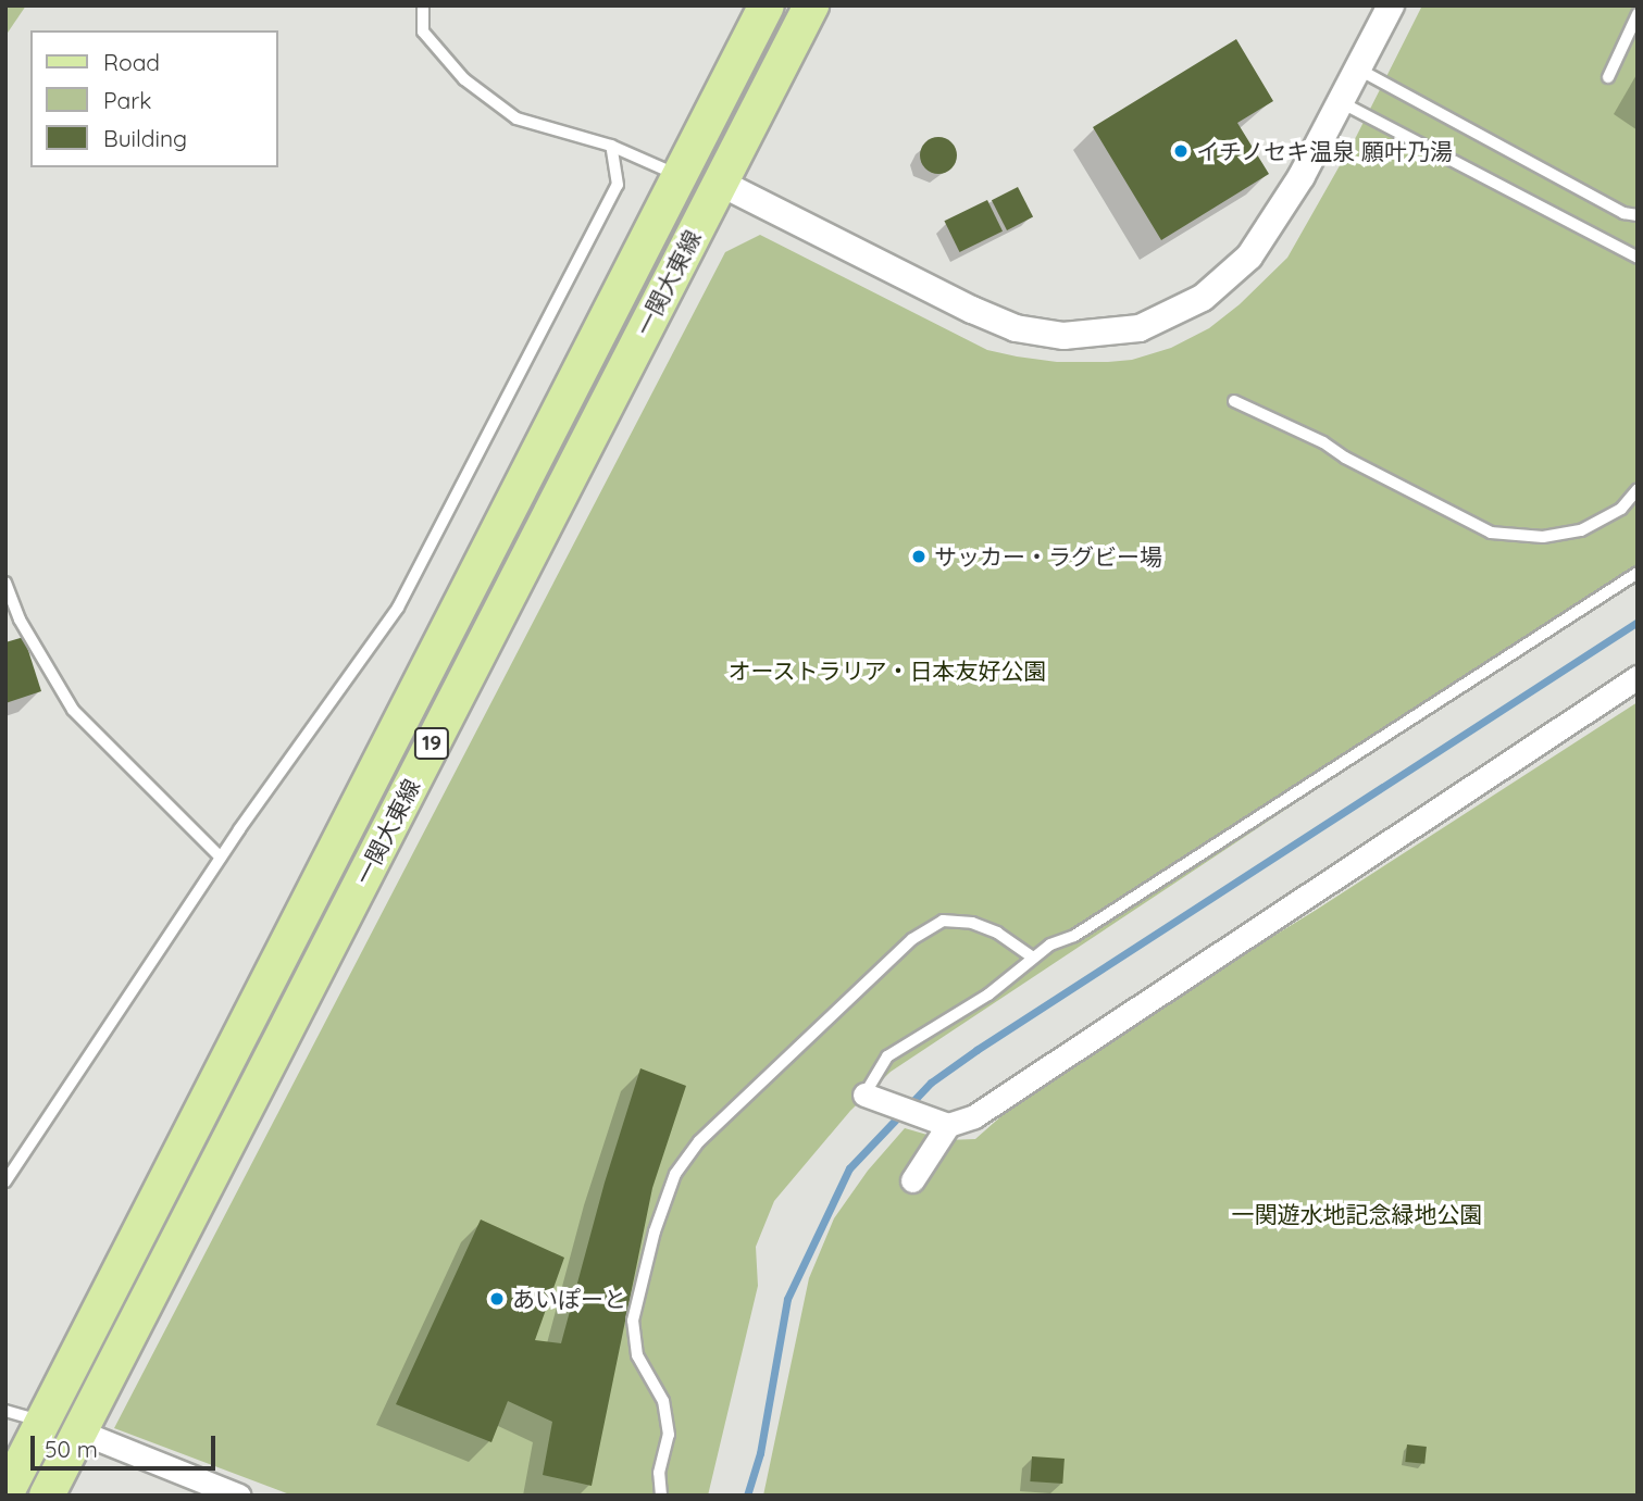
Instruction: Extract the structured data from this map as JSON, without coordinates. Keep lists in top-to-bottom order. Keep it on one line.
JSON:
{"streets":{"main road":["一関大東線","19"]},"parks":["オーストラリア・日本友好公園","一関遊水地記念緑地公園"],"places":["イチノセキ温泉 願叶乃湯","サッカー・ラグビー場","あいぽーと"],"legend":["Road","Park","Building"],"scale_bar":"50 m"}
